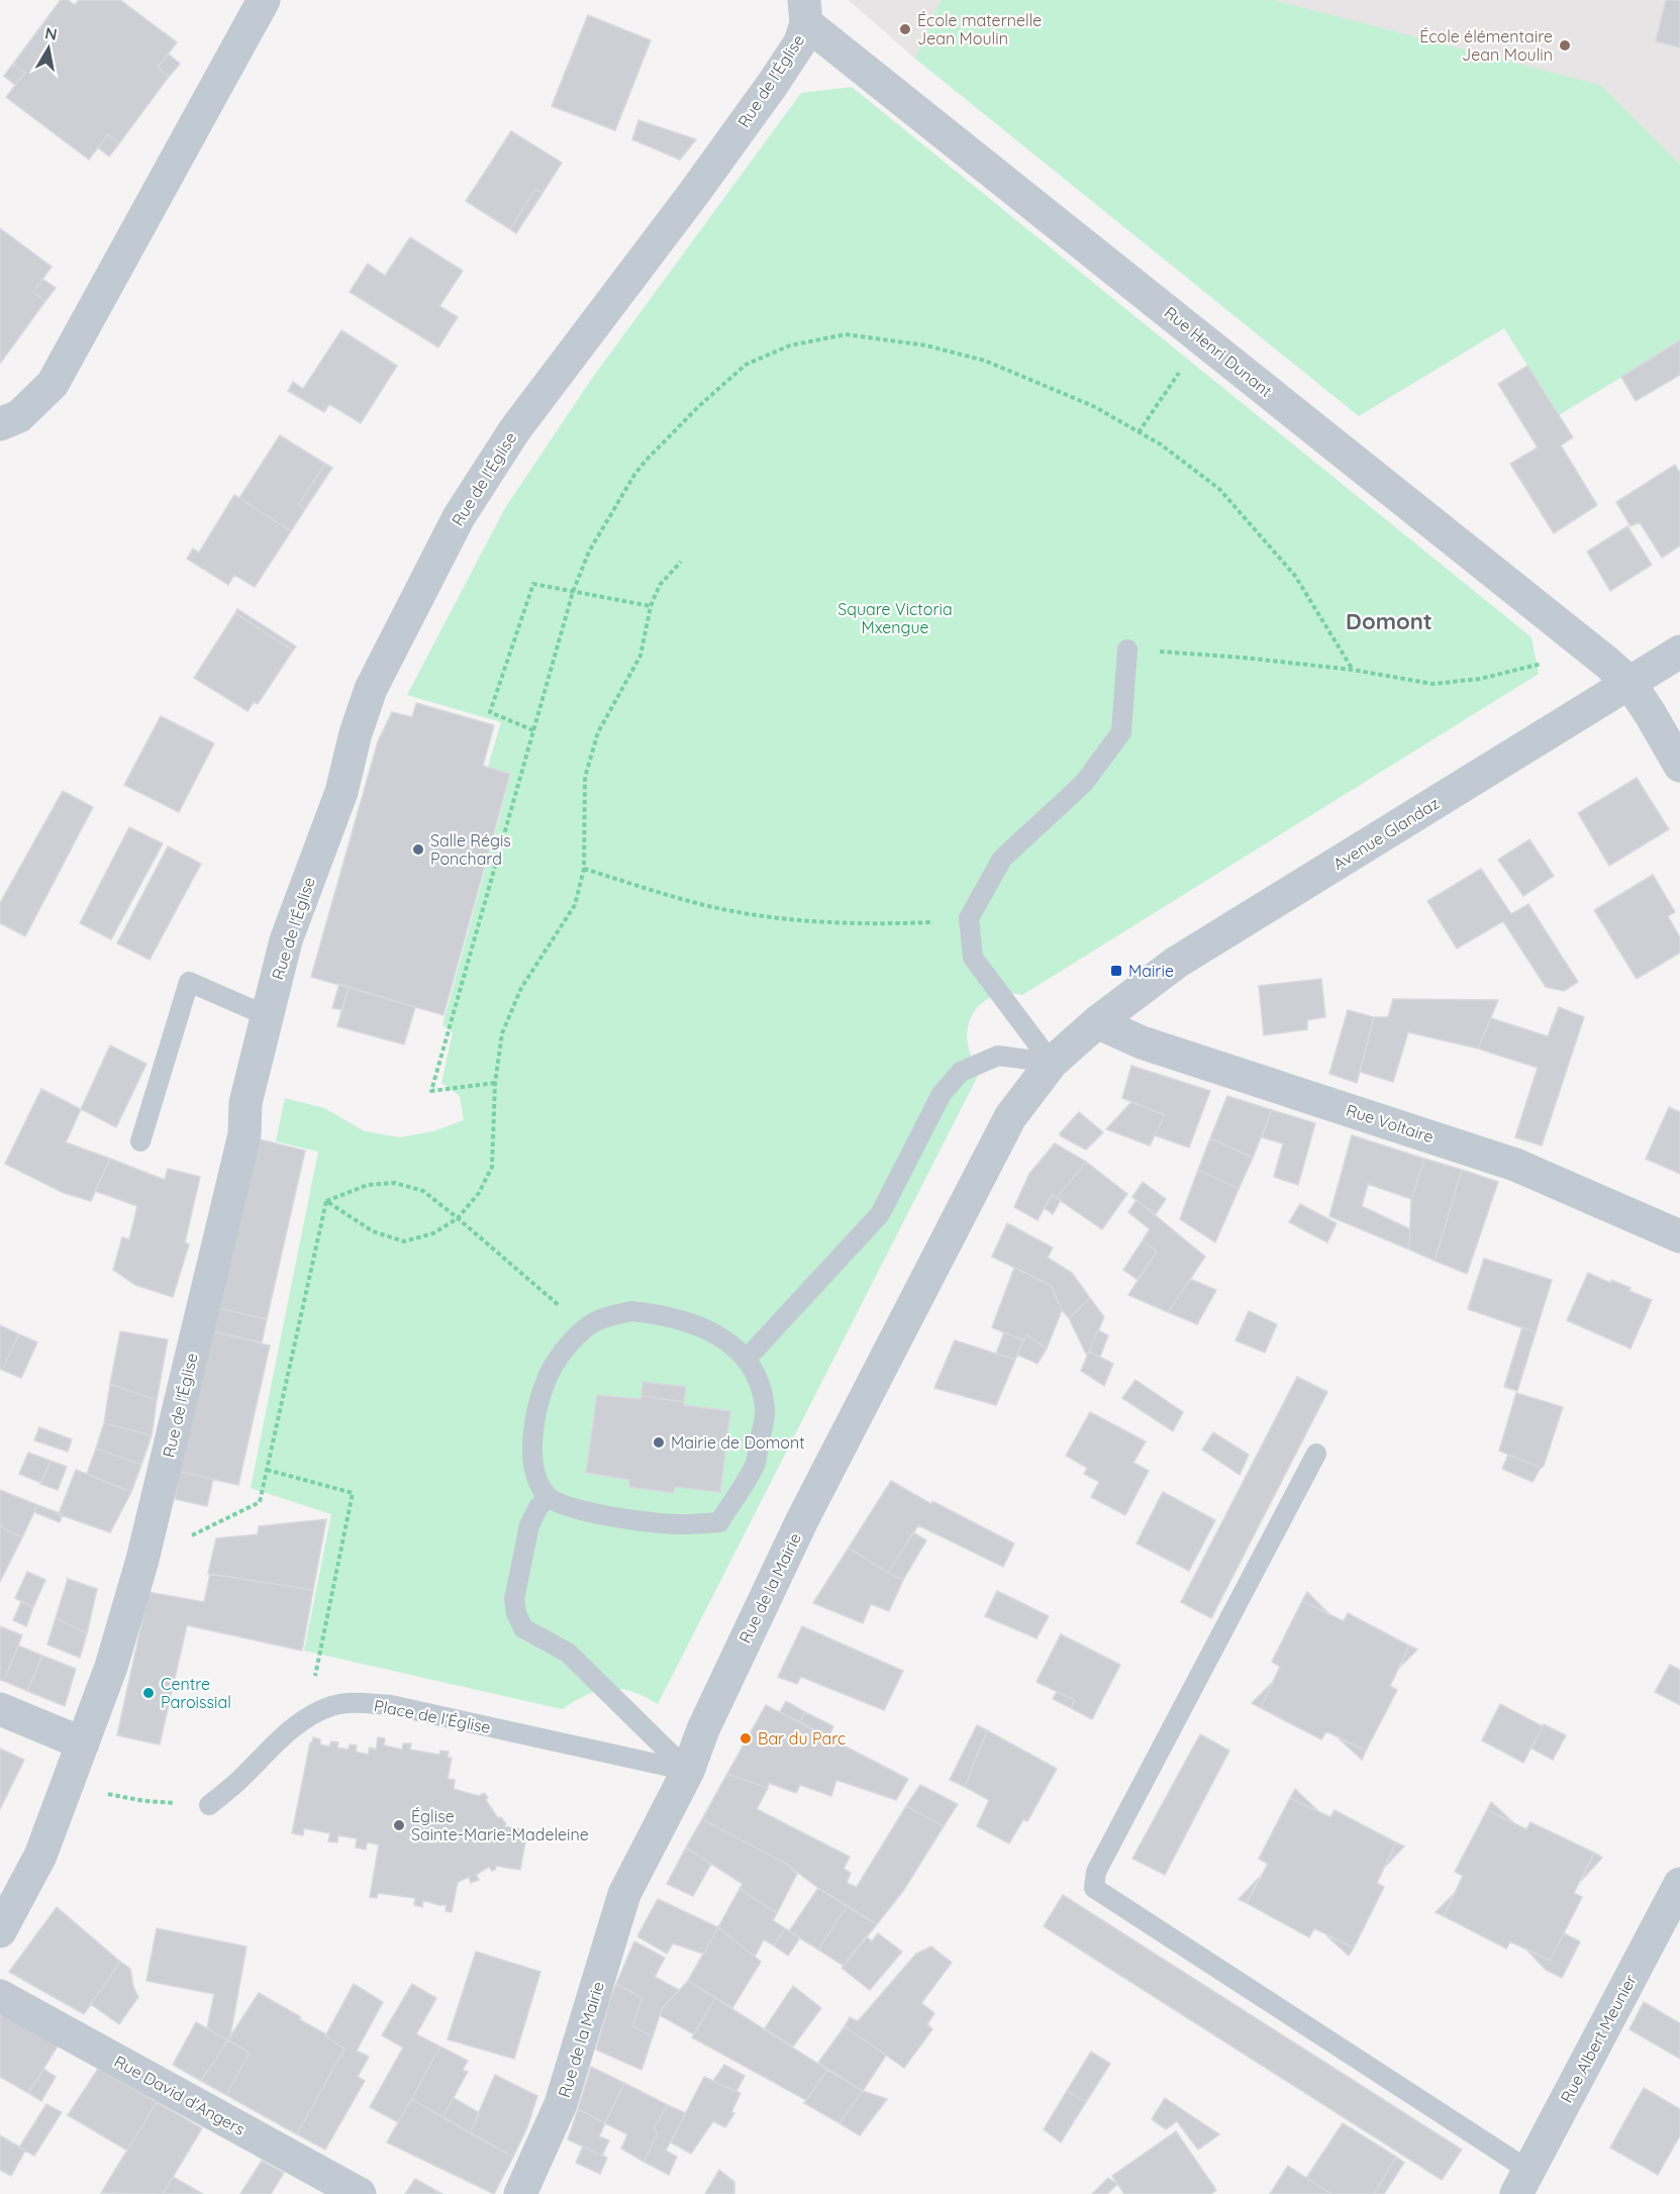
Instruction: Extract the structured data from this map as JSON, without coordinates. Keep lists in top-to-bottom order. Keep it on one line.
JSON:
{"streets":{"street":["Rue de l'Église","Rue Henri Dunant","Avenue Glandaz","Rue Voltaire","Rue de la Mairie","Rue Albert Meunier","Rue David d'Angers"],"lane":["Place de l'Église"]},"crossings":[["Rue de l'Église","Rue Henri Dunant"],["Rue Henri Dunant","Avenue Glandaz"],["Avenue Glandaz","Rue Voltaire"],["Avenue Glandaz","Rue de la Mairie"],["Rue Voltaire","Rue de la Mairie"],["Rue de la Mairie","Place de l'Église"]],"districts":["Domont"],"parks":["Square Victoria Mxengue"],"places":{"other":["École maternelle Jean Moulin","École élémentaire Jean Moulin","Salle Régis Ponchard","Mairie de Domont","Centre Paroissial","Bar du Parc","Église Sainte-Marie-Madeleine"],"transit":["Mairie"]},"north":"top"}
